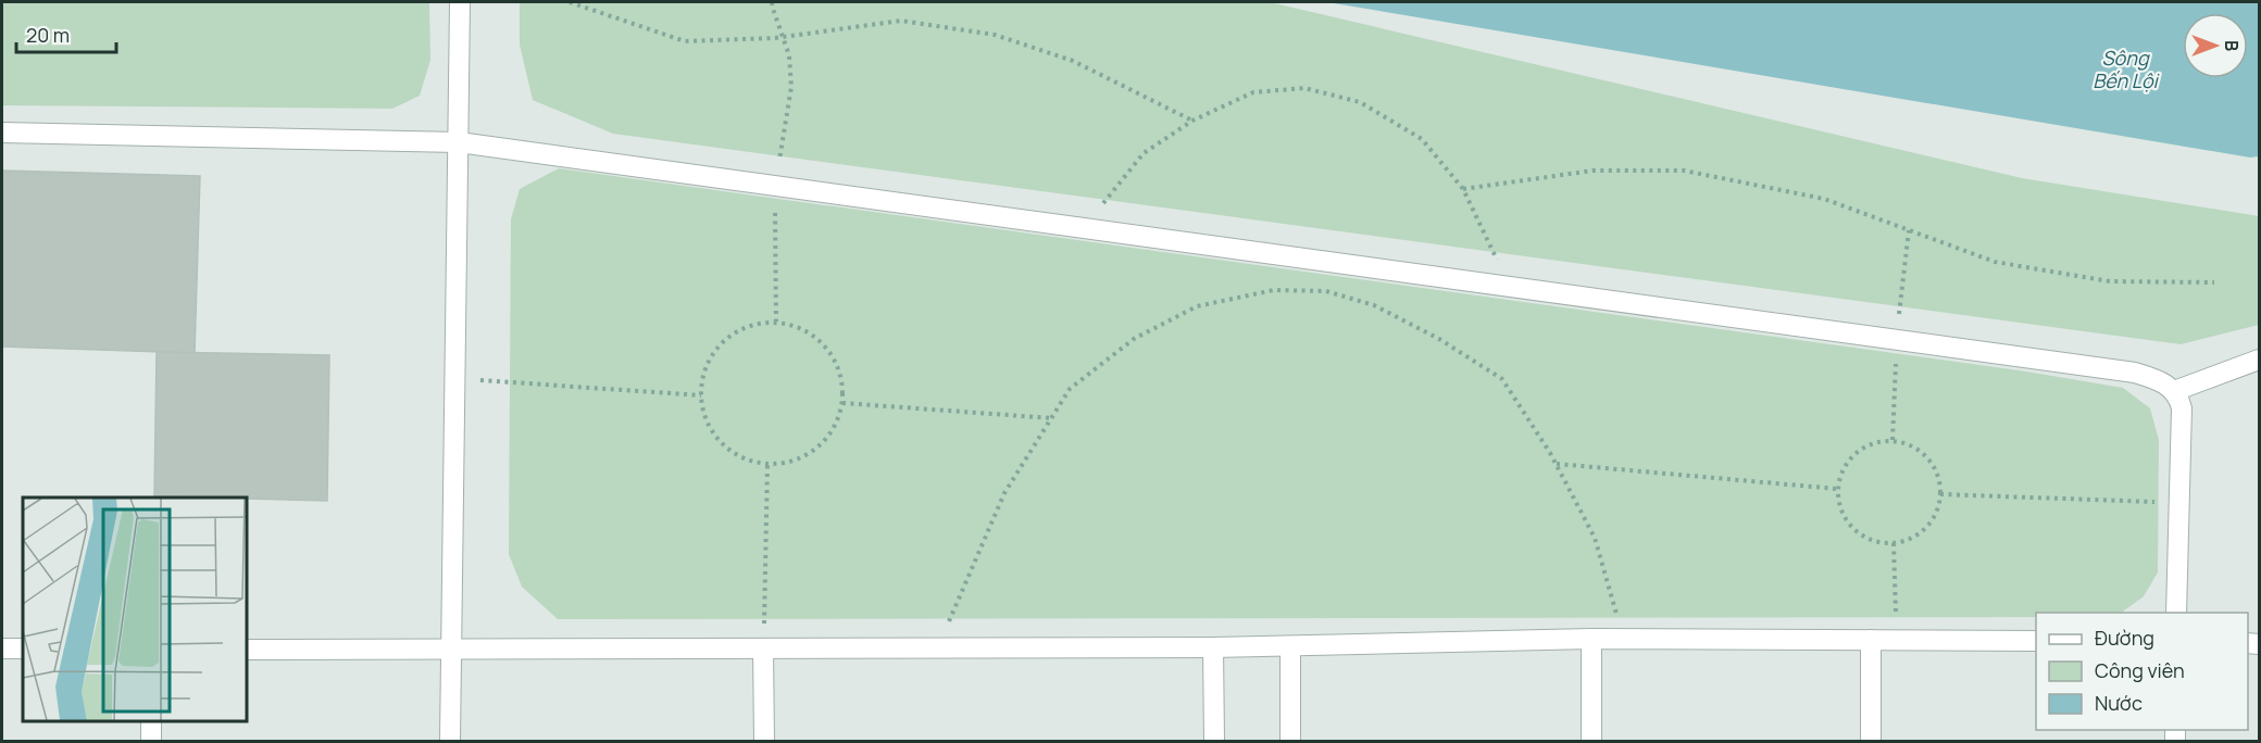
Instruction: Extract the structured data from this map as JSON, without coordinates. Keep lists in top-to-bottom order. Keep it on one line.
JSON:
{"water":["Sông Bến Lội"],"legend":["Đường","Công viên","Nước"],"scale_bar":"20 m","north":"right"}
